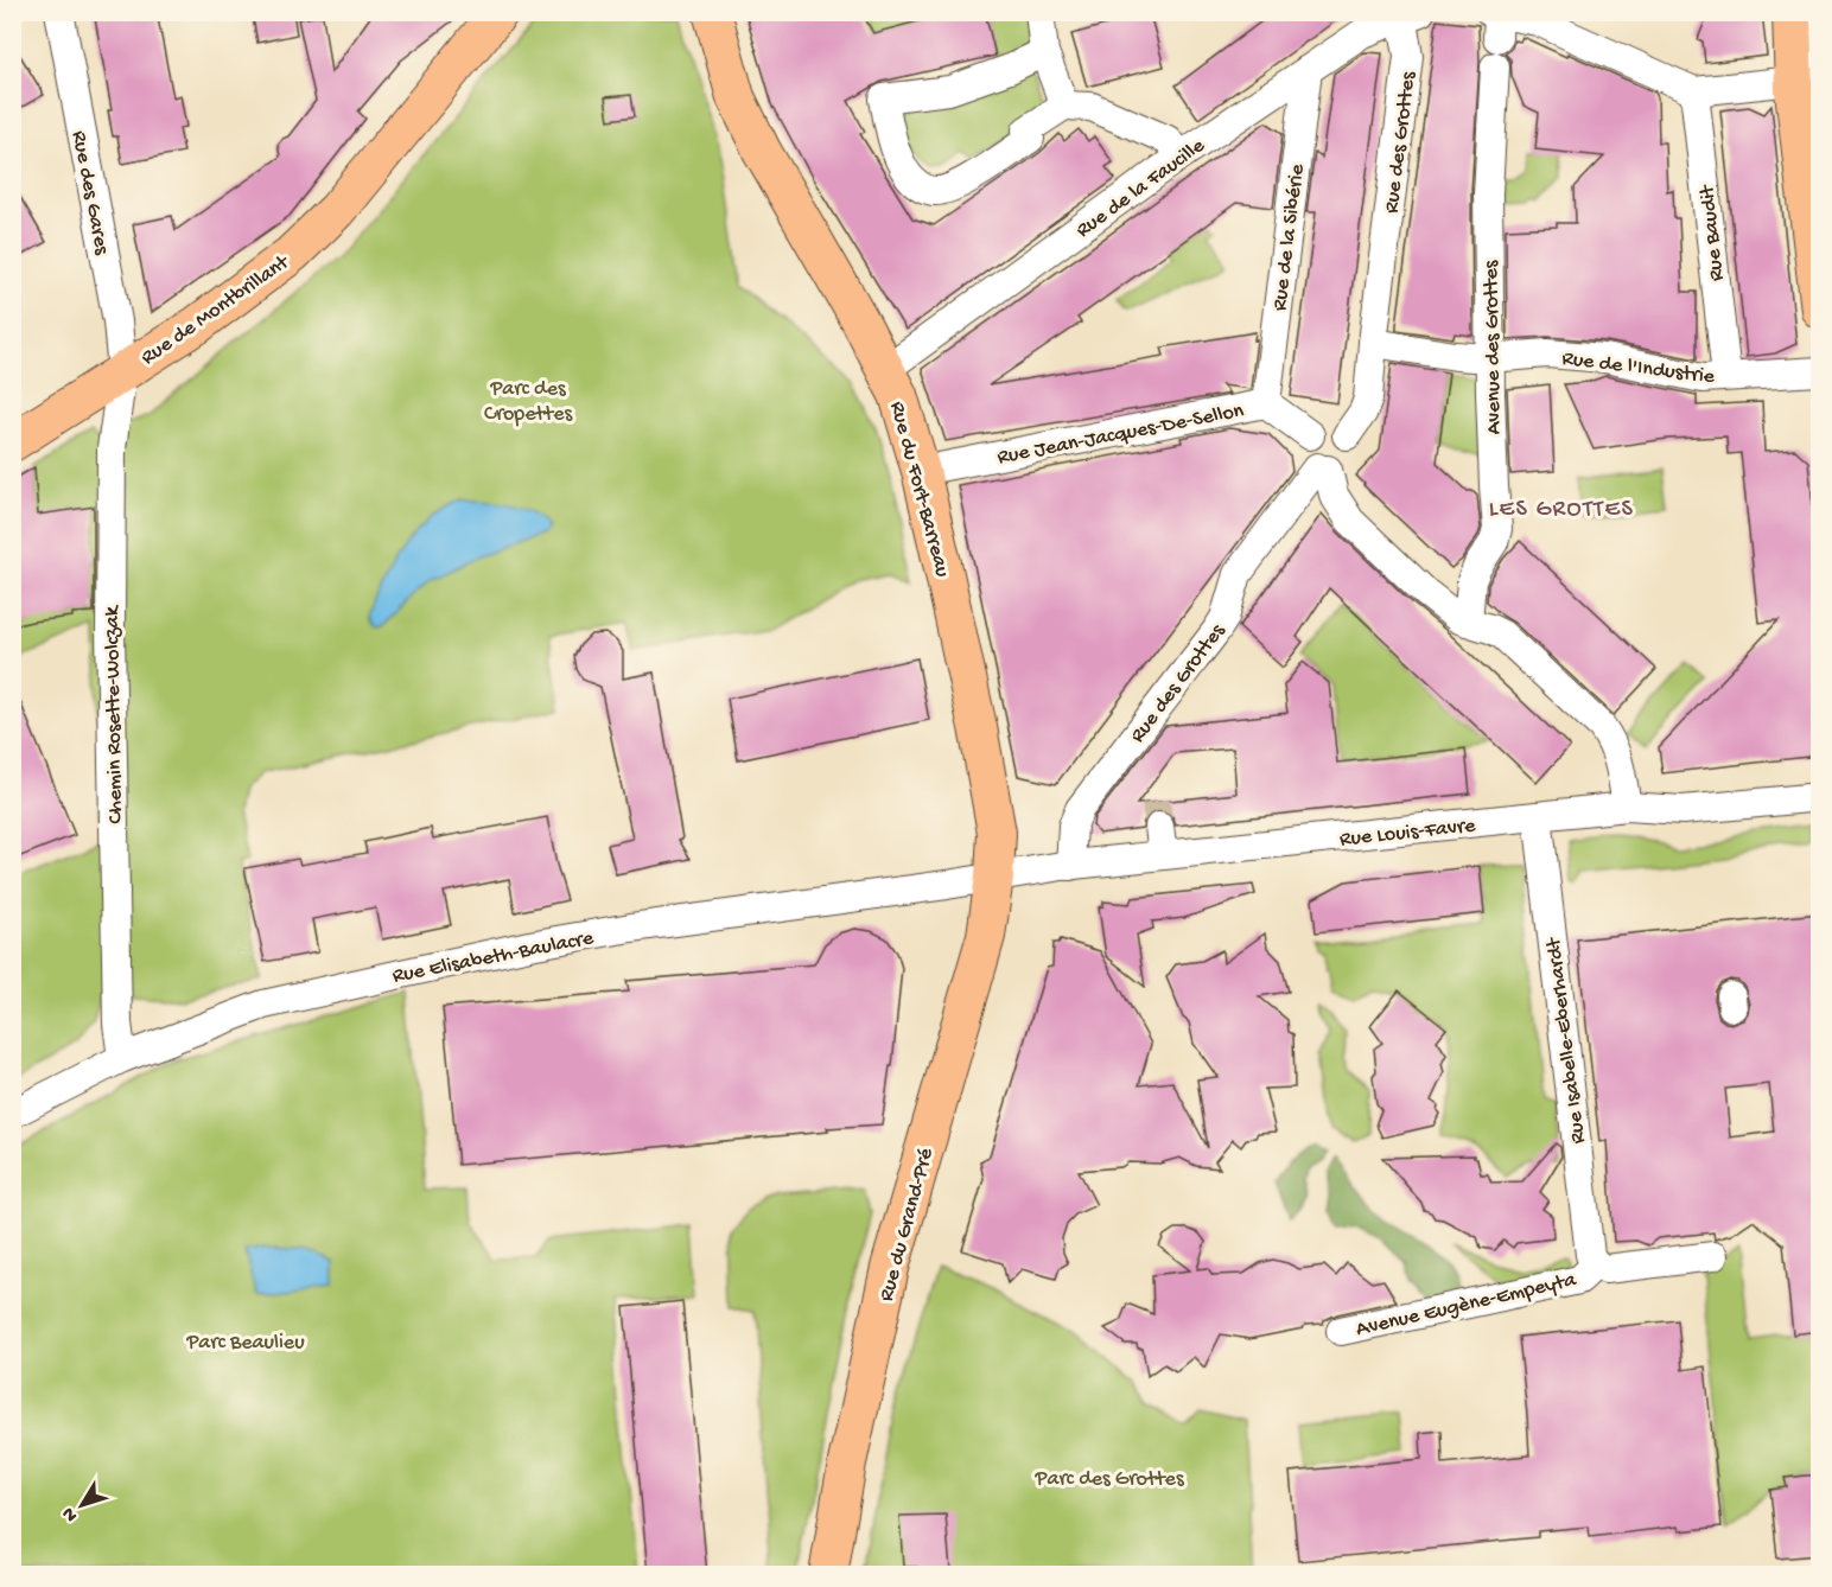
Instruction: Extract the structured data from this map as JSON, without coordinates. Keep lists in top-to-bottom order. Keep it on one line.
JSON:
{"streets":{"main road":["Rue de Montbrillant","Rue du Fort-Barreau","Rue du Grand-Pré"],"street":["Rue des Grottes","Rue de la Faucille","Rue des Gares","Rue Baudit","Rue de la Sibérie","Avenue des Grottes","Rue de l'Industrie","Rue Jean-Jacques-De-Sellon","Chemin Rosette-Wolczak","Rue Louis-Favre","Rue Elisabeth-Baulacre","Rue Isabelle-Eberhardt","Avenue Eugène-Empeyta"]},"crossings":[["Rue des Grottes","Rue de la Faucille"],["Rue des Grottes","Rue de l'Industrie"],["Rue des Grottes","Rue Jean-Jacques-De-Sellon"],["Rue des Grottes","Rue Louis-Favre"],["Rue de la Faucille","Rue de la Sibérie"],["Rue de la Faucille","Rue du Fort-Barreau"],["Rue des Gares","Rue de Montbrillant"],["Rue des Gares","Chemin Rosette-Wolczak"],["Rue Baudit","Rue de l'Industrie"],["Rue de la Sibérie","Rue Jean-Jacques-De-Sellon"],["Rue de Montbrillant","Chemin Rosette-Wolczak"],["Avenue des Grottes","Rue de l'Industrie"],["Rue Jean-Jacques-De-Sellon","Rue du Fort-Barreau"],["Rue du Fort-Barreau","Rue Louis-Favre"],["Rue du Fort-Barreau","Rue Elisabeth-Baulacre"],["Rue du Fort-Barreau","Rue du Grand-Pré"],["Chemin Rosette-Wolczak","Rue Elisabeth-Baulacre"],["Rue Louis-Favre","Rue Elisabeth-Baulacre"],["Rue Louis-Favre","Rue Isabelle-Eberhardt"],["Rue Louis-Favre","Rue du Grand-Pré"],["Rue Elisabeth-Baulacre","Rue du Grand-Pré"],["Rue Isabelle-Eberhardt","Avenue Eugène-Empeyta"]],"districts":["LES GROTTES"],"parks":["Parc des Cropettes","Parc Beaulieu","Parc des Grottes"],"north":"bottom left"}
